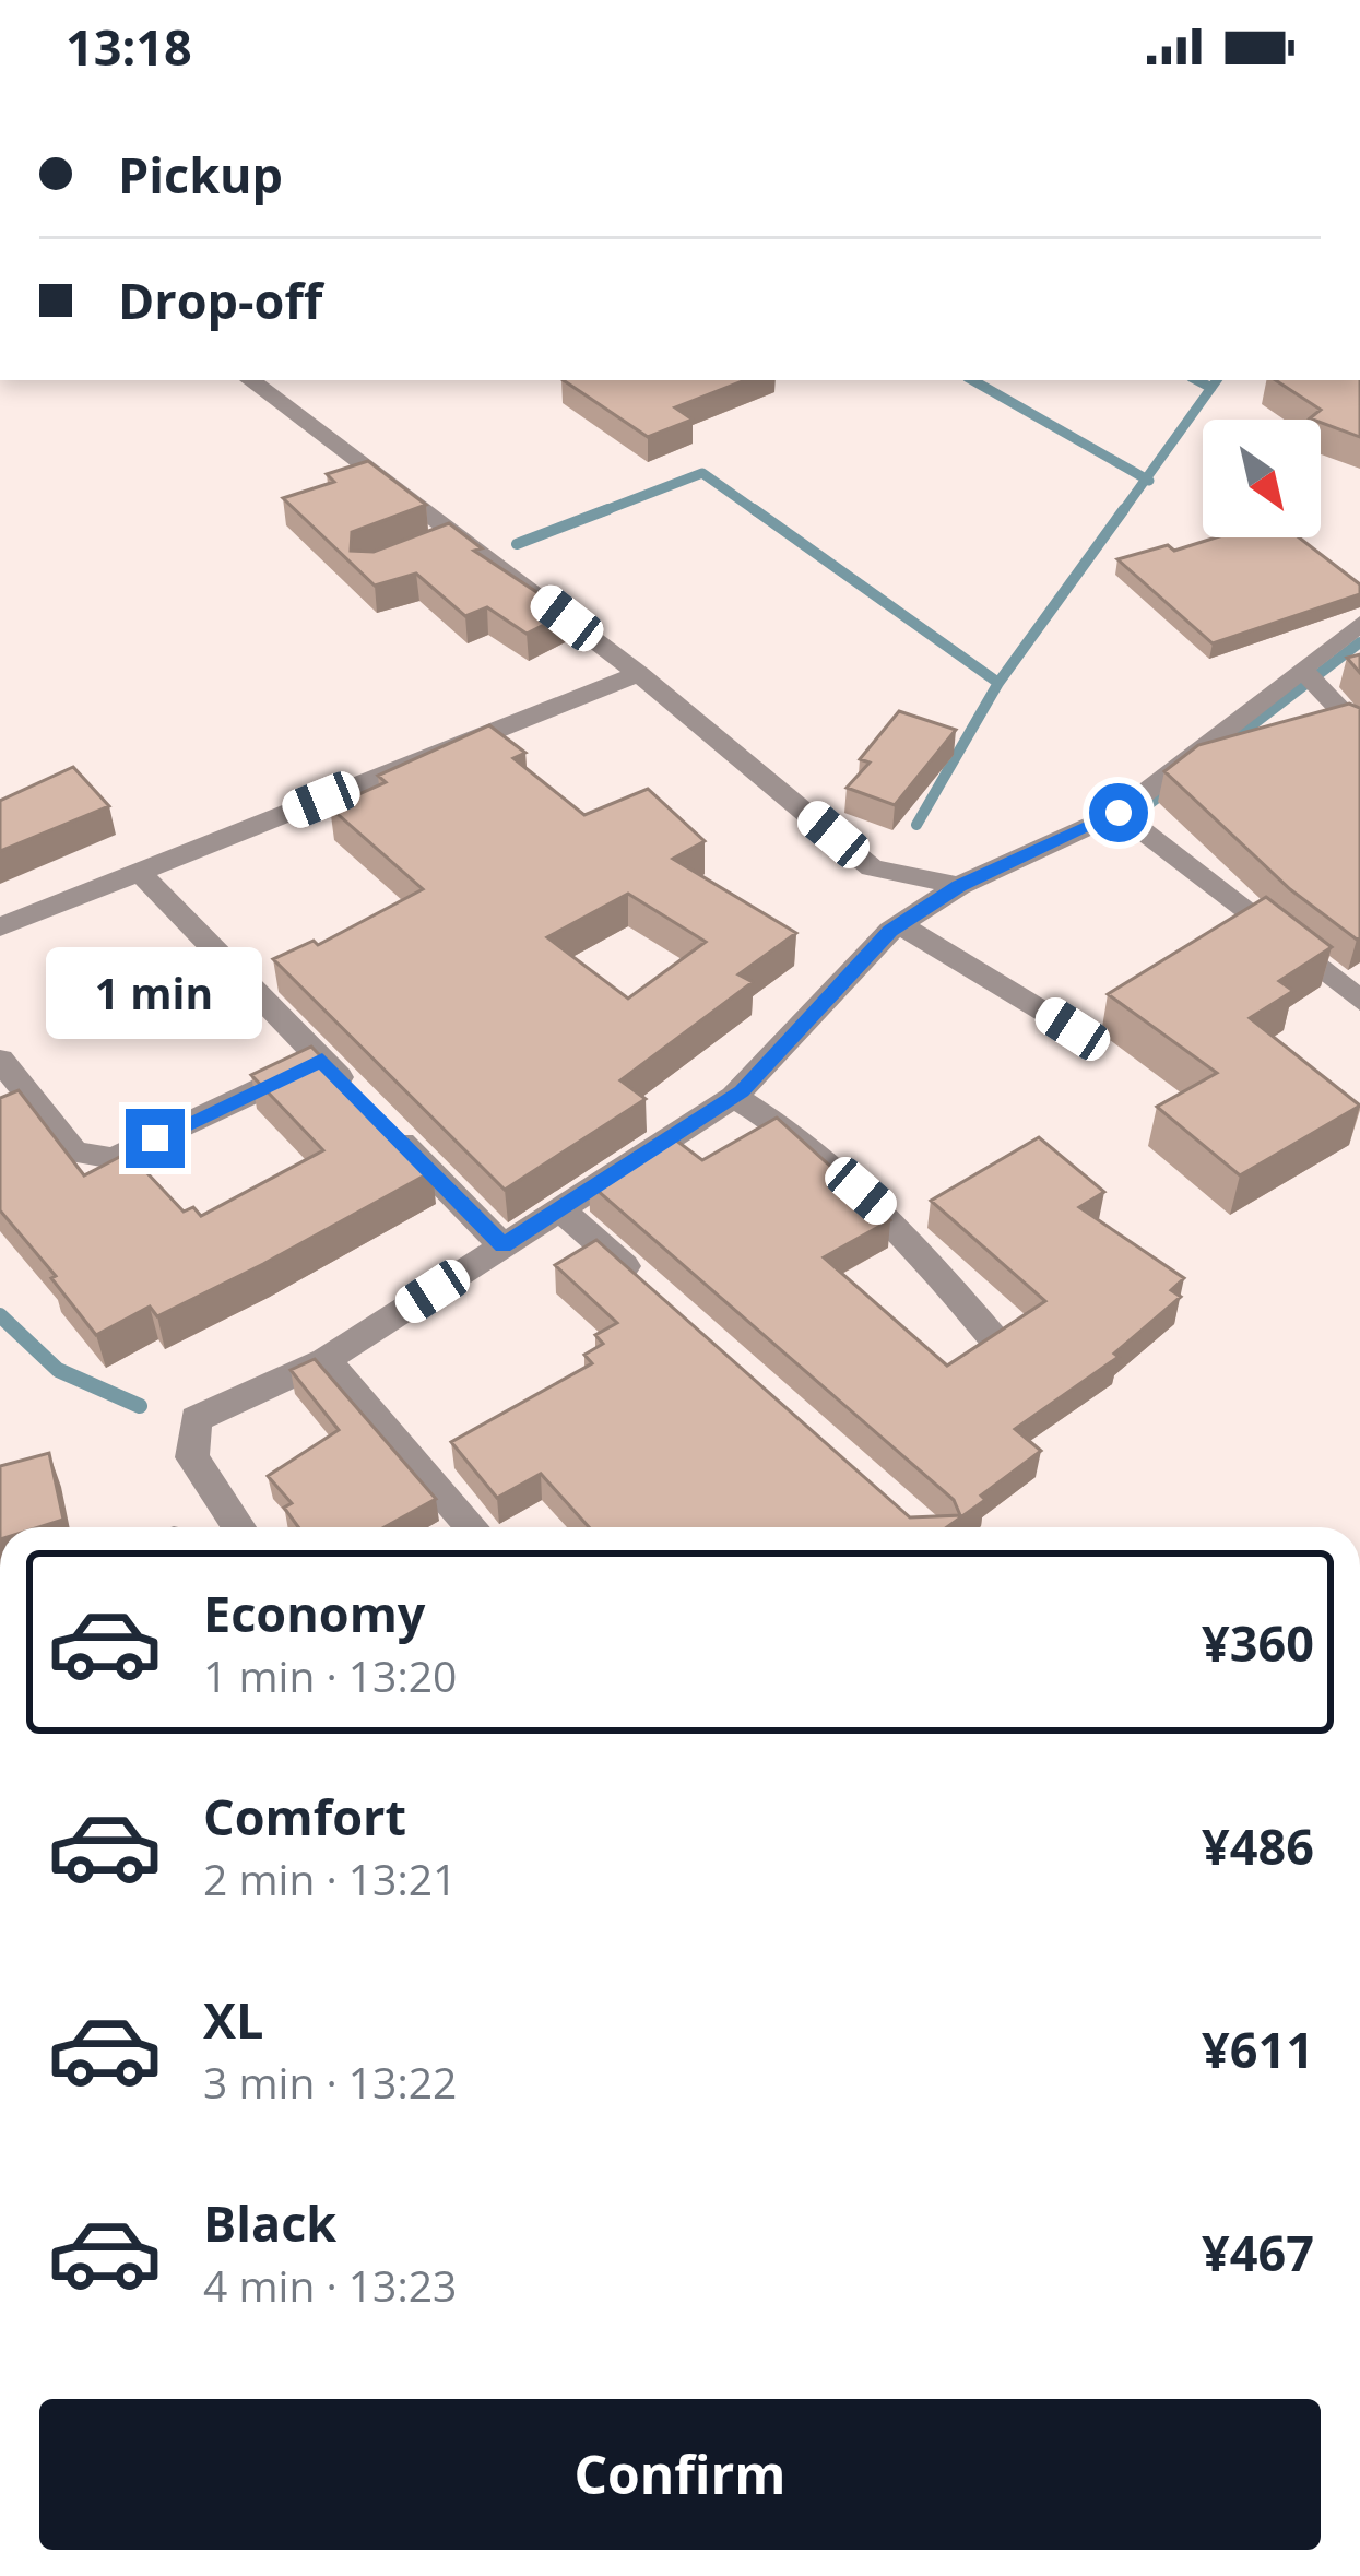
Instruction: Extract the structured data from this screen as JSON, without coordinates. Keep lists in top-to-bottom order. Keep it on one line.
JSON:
{"north":"bottom right","page":{"status":"13:18","banner":["Pickup","Drop-off"],"bubble":"1 min","list":[{"name":"Economy","note":"1 min · 13:20","value":"¥360"},{"name":"Comfort","note":"2 min · 13:21","value":"¥486"},{"name":"XL","note":"3 min · 13:22","value":"¥611"},{"name":"Black","note":"4 min · 13:23","value":"¥467"}],"buttons":"Confirm"}}
